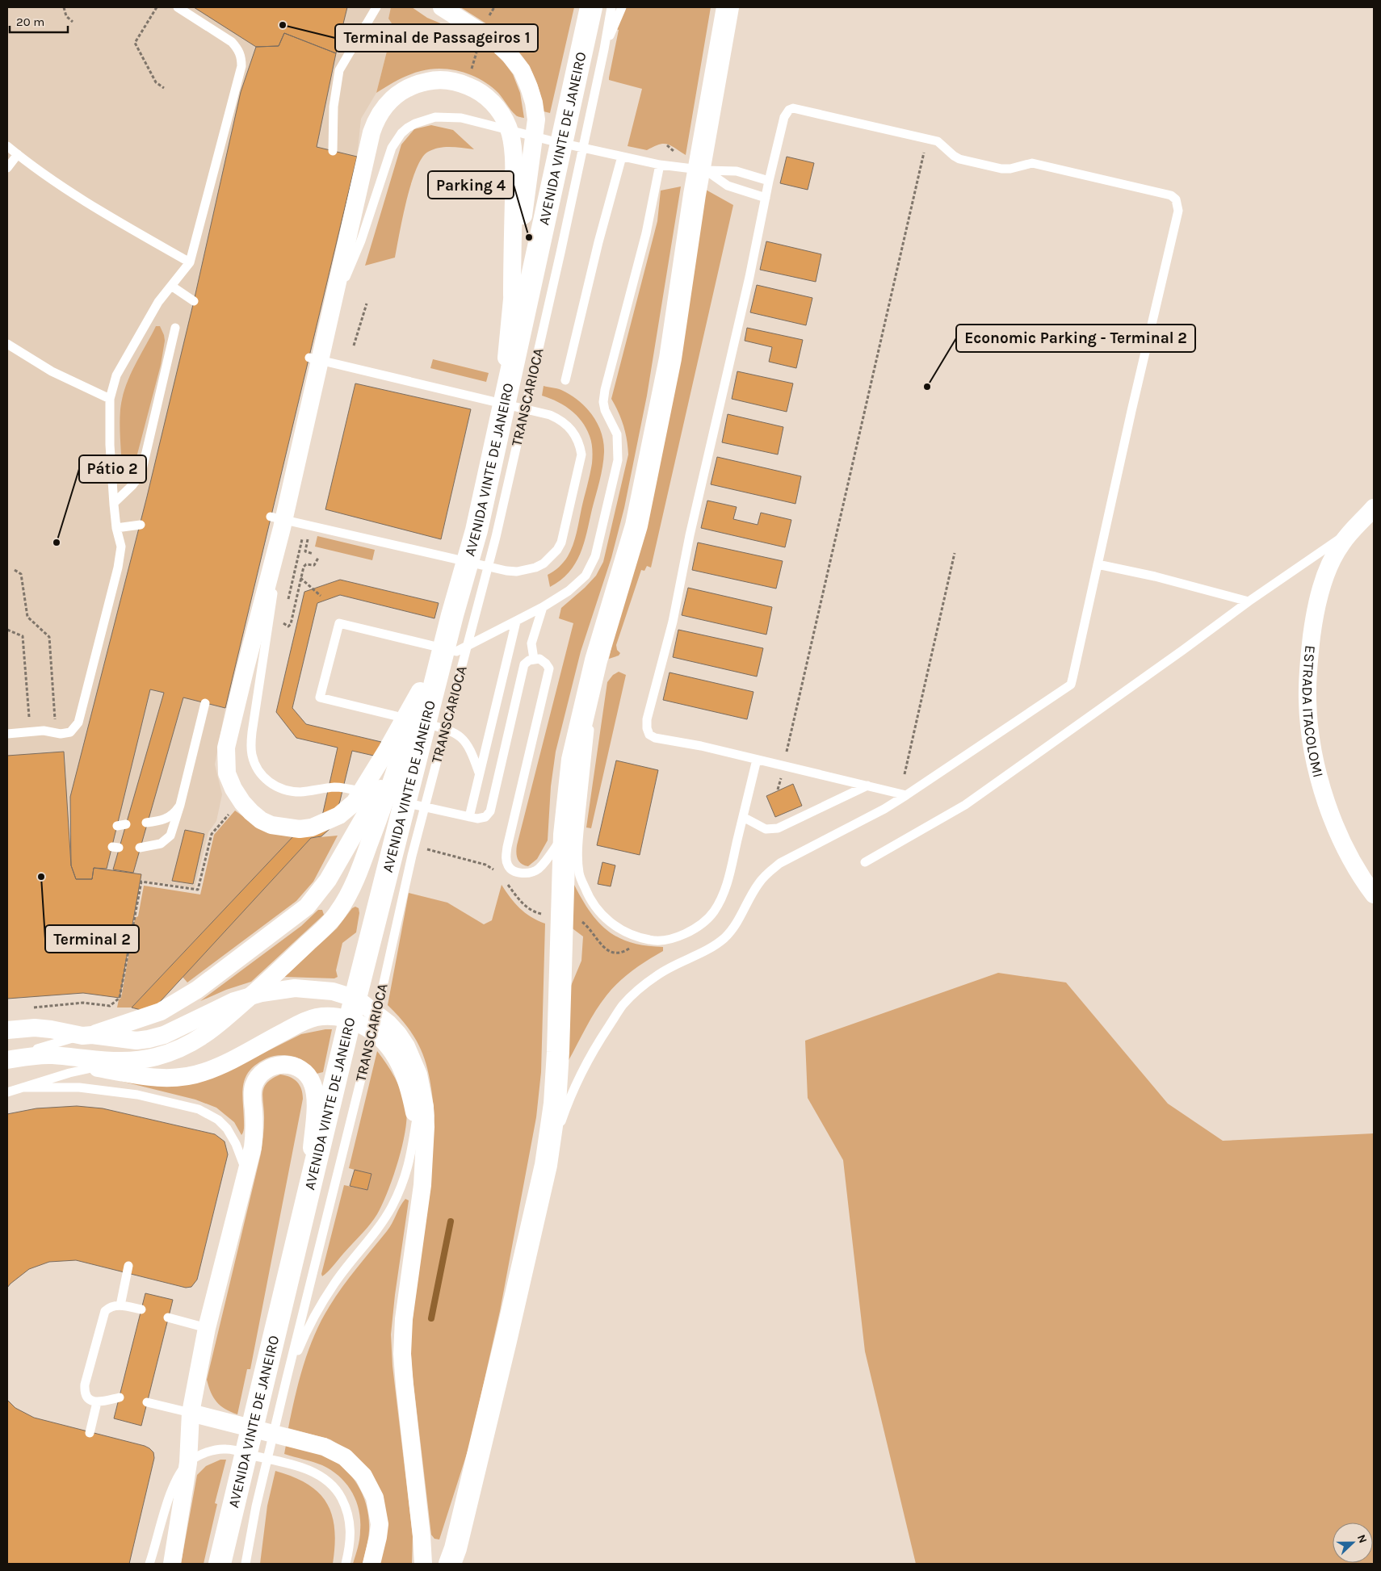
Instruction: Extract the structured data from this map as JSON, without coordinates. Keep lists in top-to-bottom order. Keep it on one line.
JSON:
{"streets":{"street":["AVENIDA VINTE DE JANEIRO","ESTRADA ITACOLOMI"],"lane":["TRANSCARIOCA"]},"crossings":[["AVENIDA VINTE DE JANEIRO","TRANSCARIOCA"]],"places":["Terminal de Passageiros 1","Parking 4","Economic Parking - Terminal 2","Pátio 2","Terminal 2"],"scale_bar":"20 m","north":"right"}
